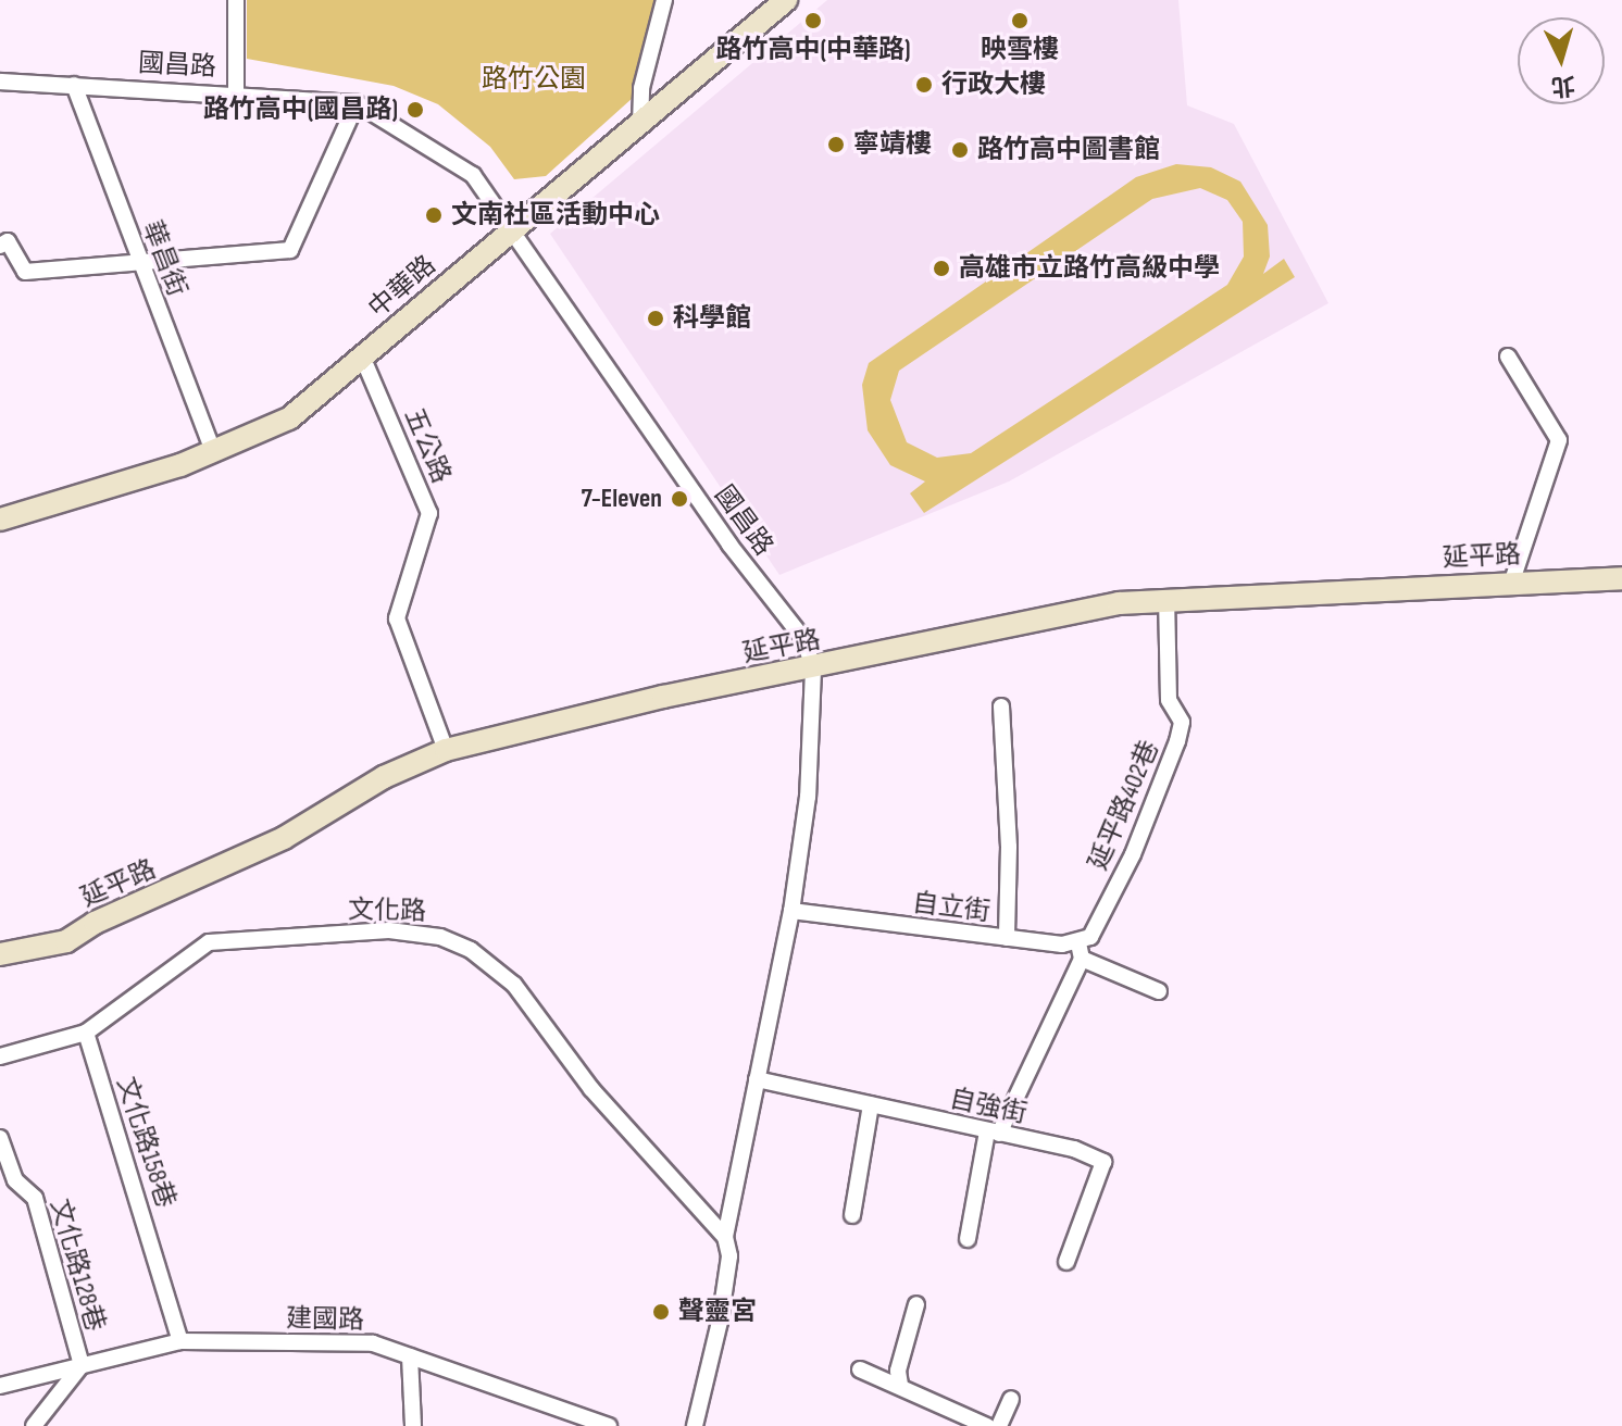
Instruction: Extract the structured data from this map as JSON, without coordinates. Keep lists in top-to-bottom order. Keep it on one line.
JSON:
{"streets":{"street":["國昌路","華昌街","中華路","五公路","延平路","延平路402巷","自立街","文化路","自強街","文化路158巷","文化路128巷","建國路"]},"crossings":[["國昌路","華昌街"],["國昌路","中華路"],["國昌路","延平路"],["國昌路","自立街"],["國昌路","文化路"],["國昌路","自強街"],["華昌街","中華路"],["中華路","五公路"],["五公路","延平路"],["延平路","延平路402巷"],["延平路402巷","自立街"],["文化路","文化路158巷"],["文化路158巷","建國路"],["文化路128巷","建國路"]],"parks":["路竹公園"],"places":["路竹高中(中華路)","映雪樓","行政大樓","路竹高中(國昌路)","寧靖樓","路竹高中圖書館","文南社區活動中心","高雄市立路竹高級中學","科學館","7-Eleven","聲靈宮"],"north":"bottom"}
